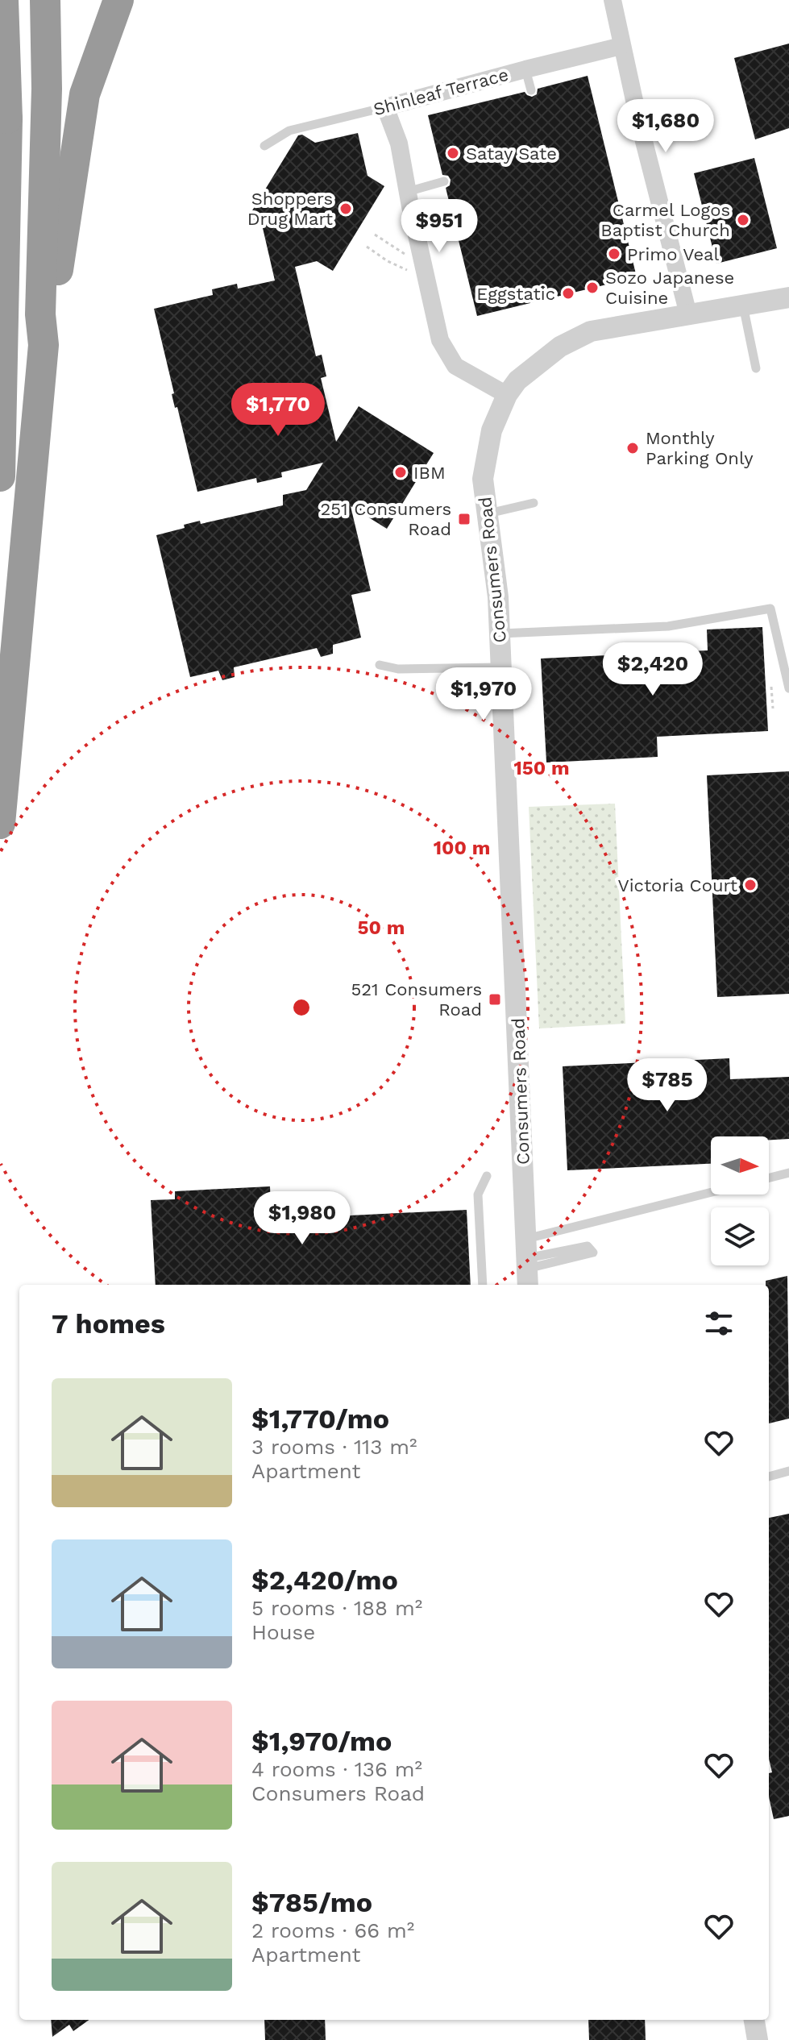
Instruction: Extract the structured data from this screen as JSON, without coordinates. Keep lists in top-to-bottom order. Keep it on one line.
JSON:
{"streets":{"street":["Shinleaf Terrace","Consumers Road"]},"places":{"other":["Satay Sate","Shoppers Drug Mart","Carmel Logos Baptist Church","Primo Veal","Sozo Japanese Cuisine","Eggstatic","Monthly Parking Only","IBM","Victoria Court"],"transit":["251 Consumers Road","521 Consumers Road"]},"north":"right","page":{"price":["$1,680","$951","$1,770","$2,420","$1,970","$785","$1,980"],"heading":"7 homes","list":[{"name":"$1,770/mo","note":"3 rooms · 113 m² · Apartment"},{"name":"$2,420/mo","note":"5 rooms · 188 m² · House"},{"name":"$1,970/mo","note":"4 rooms · 136 m² · Consumers Road"},{"name":"$785/mo","note":"2 rooms · 66 m² · Apartment"}]},"rings":["150 m","100 m","50 m"]}
